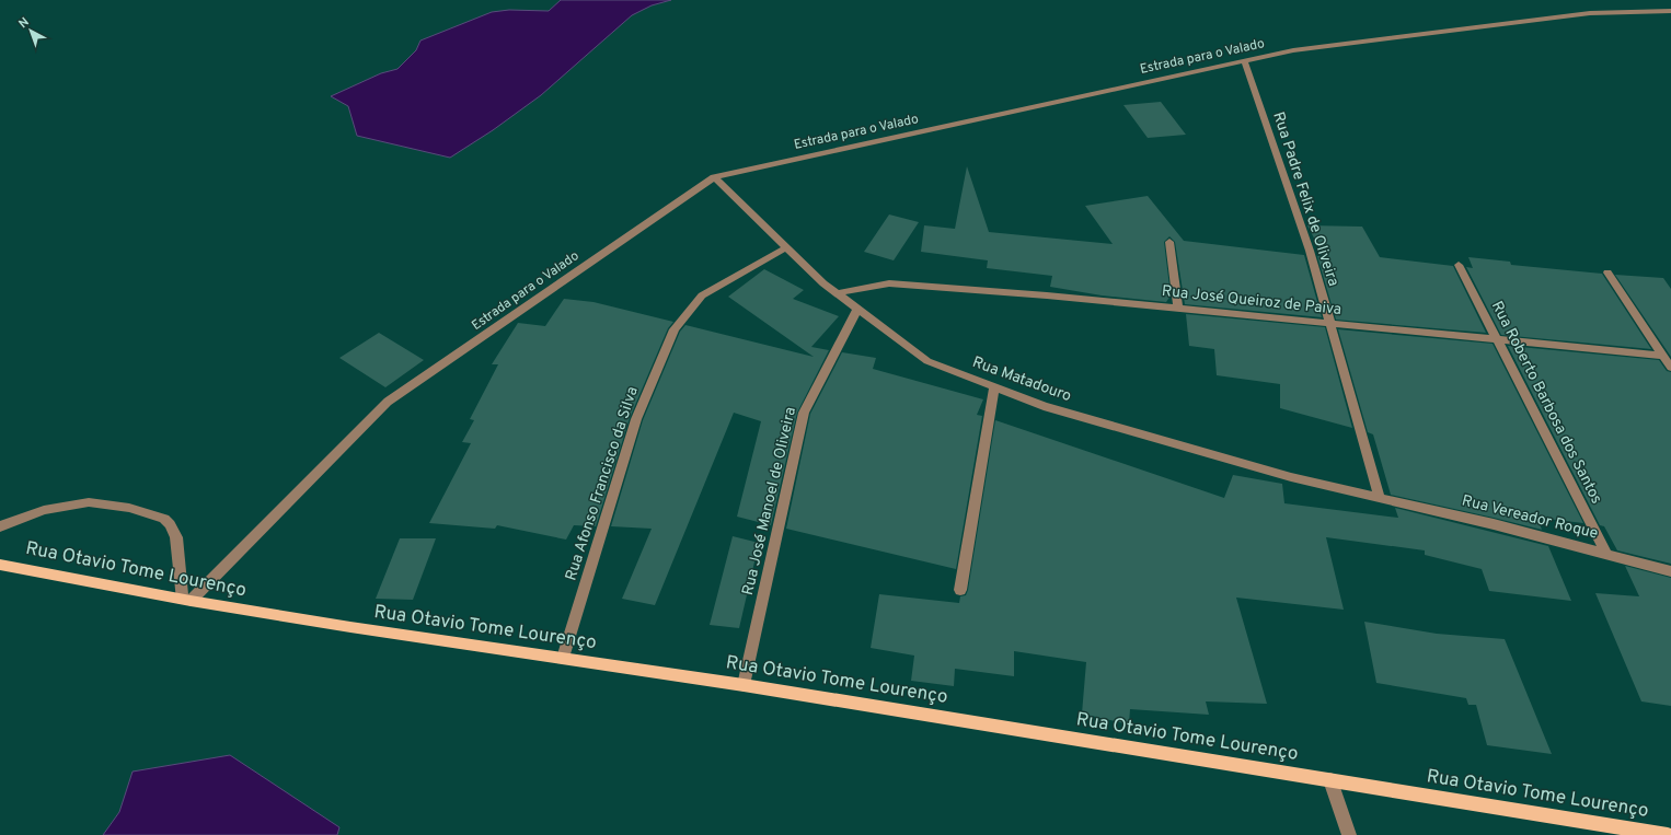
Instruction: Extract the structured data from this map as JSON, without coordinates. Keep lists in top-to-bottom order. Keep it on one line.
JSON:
{"streets":{"main road":["Rua Otavio Tome Lourenço"],"street":["Estrada para o Valado","Rua Padre Felix de Oliveira","Rua José Queiroz de Paiva","Rua Matadouro","Rua Roberto Barbosa dos Santos","Rua Afonso Francisco da Silva","Rua José Manoel de Oliveira","Rua Vereador Roque"]},"crossings":[["Estrada para o Valado","Rua Padre Felix de Oliveira"],["Estrada para o Valado","Rua Matadouro"],["Estrada para o Valado","Rua Otavio Tome Lourenço"],["Rua Padre Felix de Oliveira","Rua José Queiroz de Paiva"],["Rua Padre Felix de Oliveira","Rua Matadouro"],["Rua Padre Felix de Oliveira","Rua Vereador Roque"],["Rua José Queiroz de Paiva","Rua Matadouro"],["Rua José Queiroz de Paiva","Rua Roberto Barbosa dos Santos"],["Rua Matadouro","Rua Afonso Francisco da Silva"],["Rua Matadouro","Rua José Manoel de Oliveira"],["Rua Matadouro","Rua Vereador Roque"],["Rua Roberto Barbosa dos Santos","Rua Vereador Roque"],["Rua Afonso Francisco da Silva","Rua Otavio Tome Lourenço"],["Rua José Manoel de Oliveira","Rua Otavio Tome Lourenço"]],"north":"top left"}
